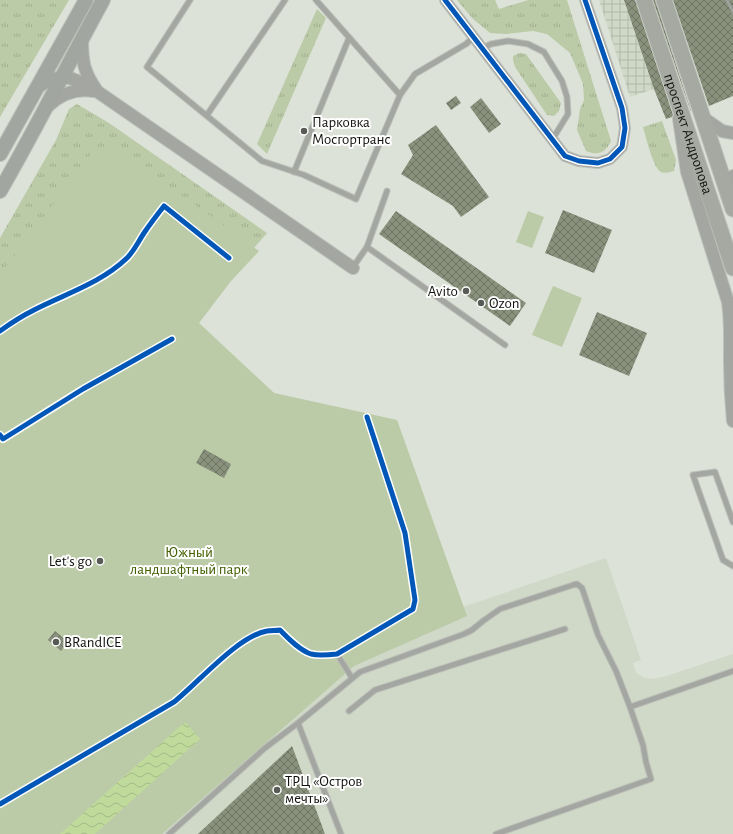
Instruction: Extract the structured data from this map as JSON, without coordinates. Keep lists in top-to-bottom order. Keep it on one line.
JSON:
{"streets":{"main road":["проспект Андропова"]},"parks":["Южный ландшафтный парк"],"places":["Парковка Мосгортранс","Avito","Ozon","Let's go","BRandICE","ТРЦ «Остров мечты»"]}
